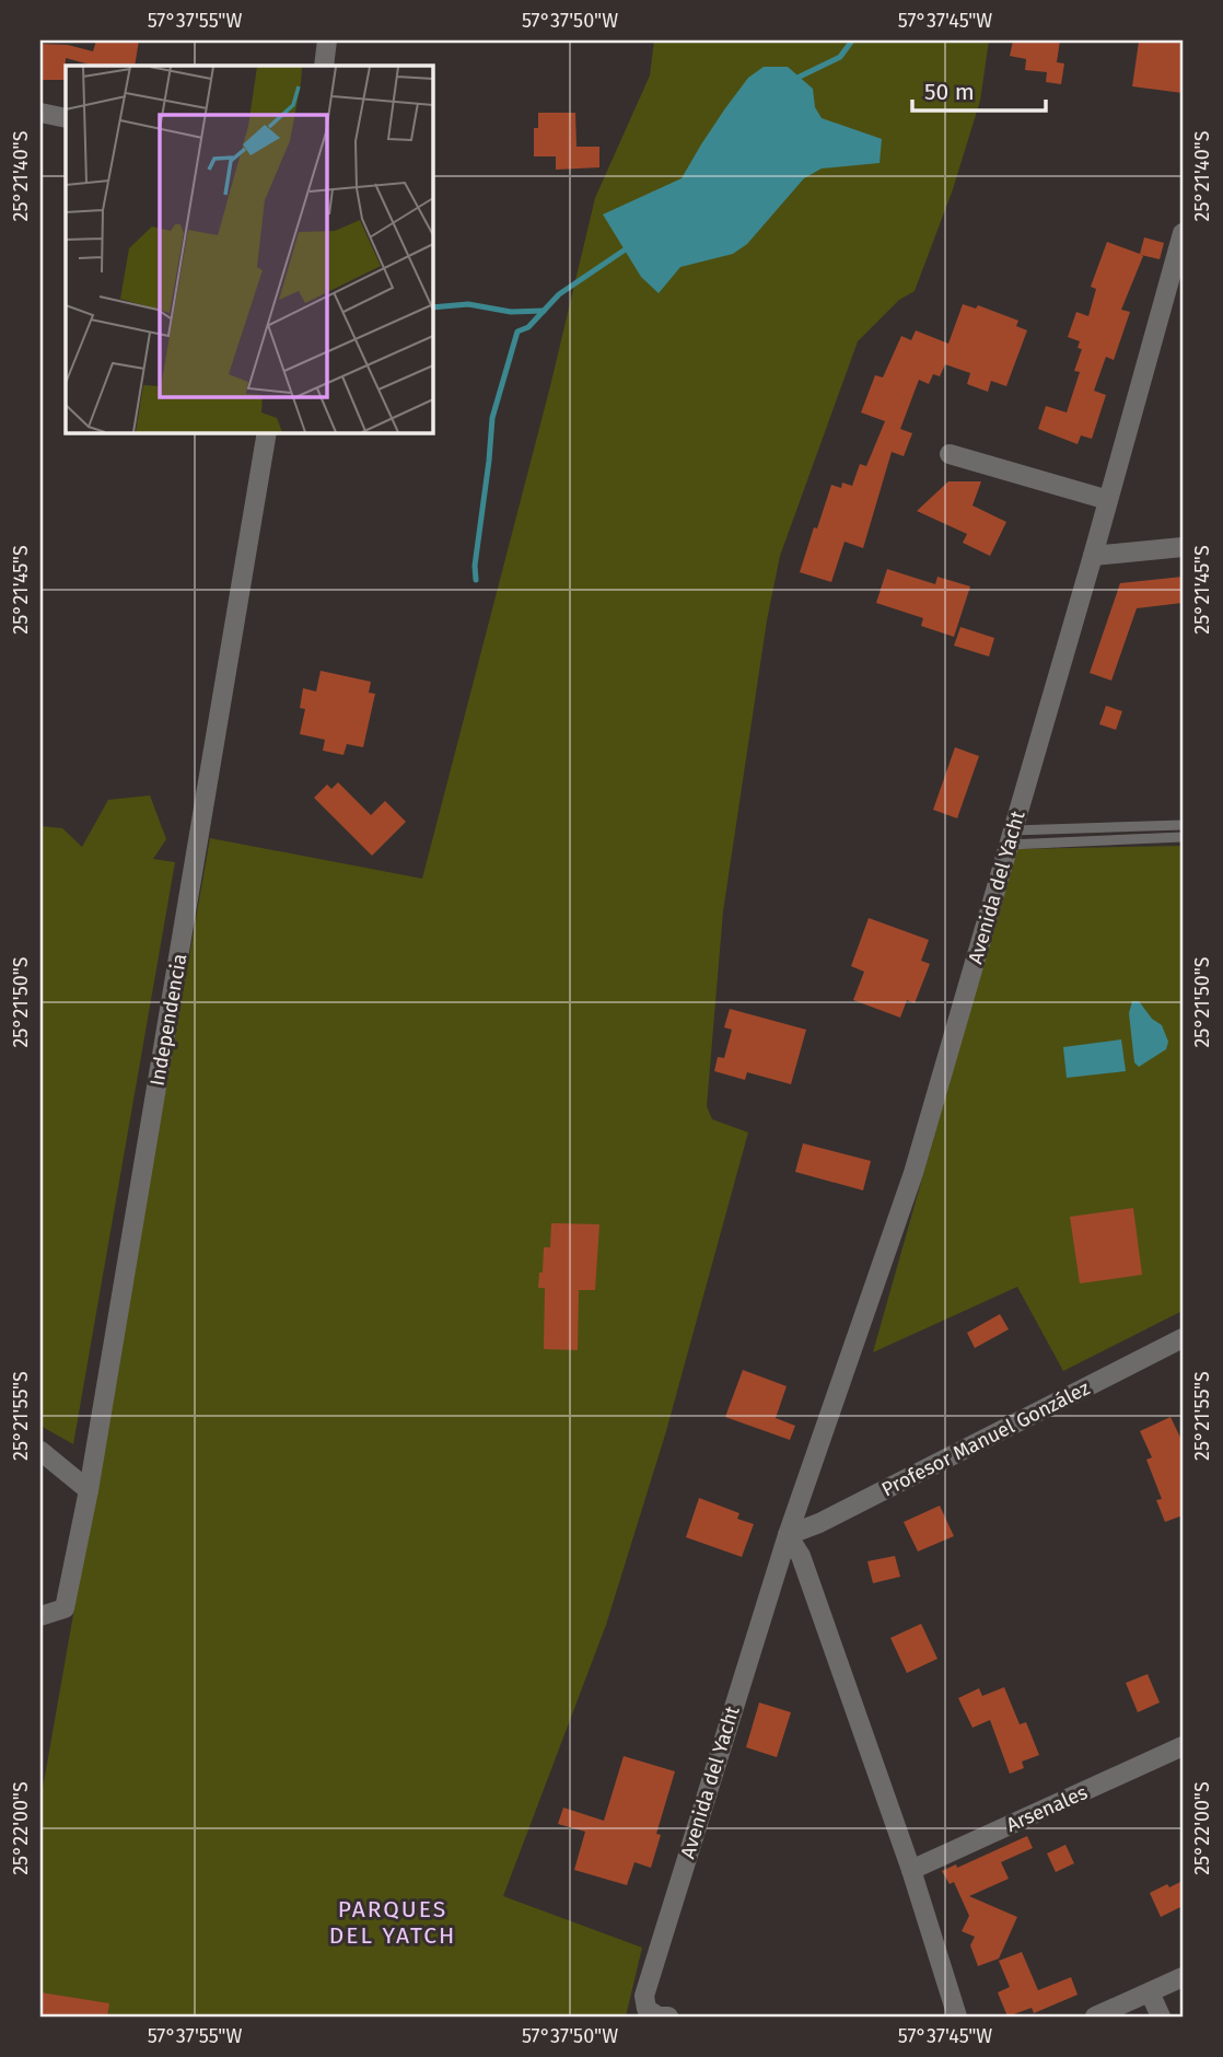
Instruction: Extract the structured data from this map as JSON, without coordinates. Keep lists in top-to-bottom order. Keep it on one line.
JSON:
{"streets":{"street":["Avenida del Yacht","Independencia","Profesor Manuel González","Arsenales"]},"crossings":[["Avenida del Yacht","Profesor Manuel González"]],"districts":["PARQUES DEL YATCH"],"scale_bar":"50 m","coordinates":["57°37'55\"W","57°37'50\"W","57°37'45\"W","25°21'40\"S","25°21'45\"S","25°21'50\"S","25°21'55\"S","25°22'00\"S"]}
